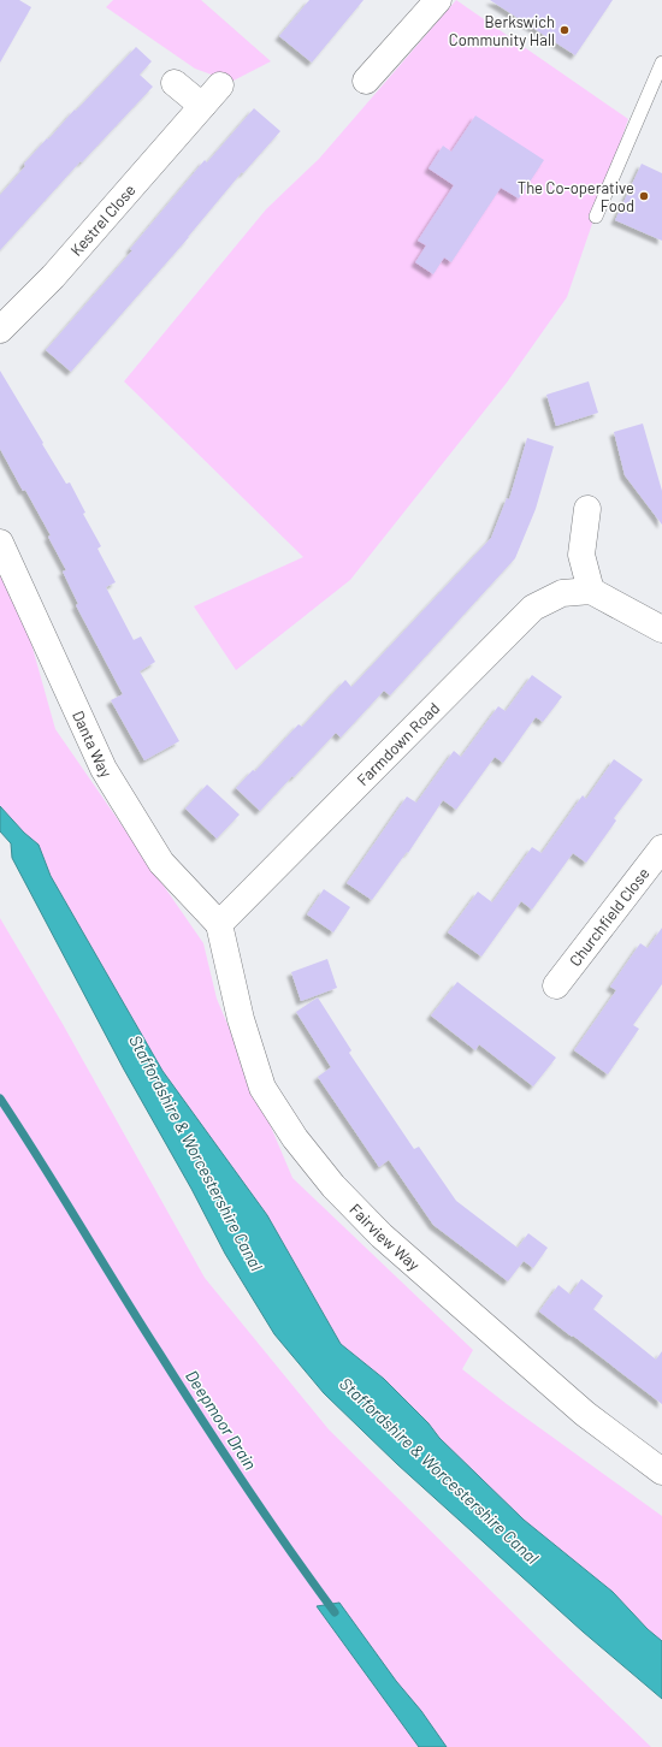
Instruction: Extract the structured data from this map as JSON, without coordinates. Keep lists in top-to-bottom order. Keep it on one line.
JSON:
{"streets":{"street":["Kestrel Close","Danta Way","Farmdown Road","Churchfield Close","Fairview Way"]},"crossings":[["Danta Way","Farmdown Road"],["Danta Way","Fairview Way"],["Farmdown Road","Fairview Way"]],"water":["Staffordshire & Worcestershire Canal","Deepmoor Drain"],"places":["Berkswich Community Hall","The Co-operative Food"]}
